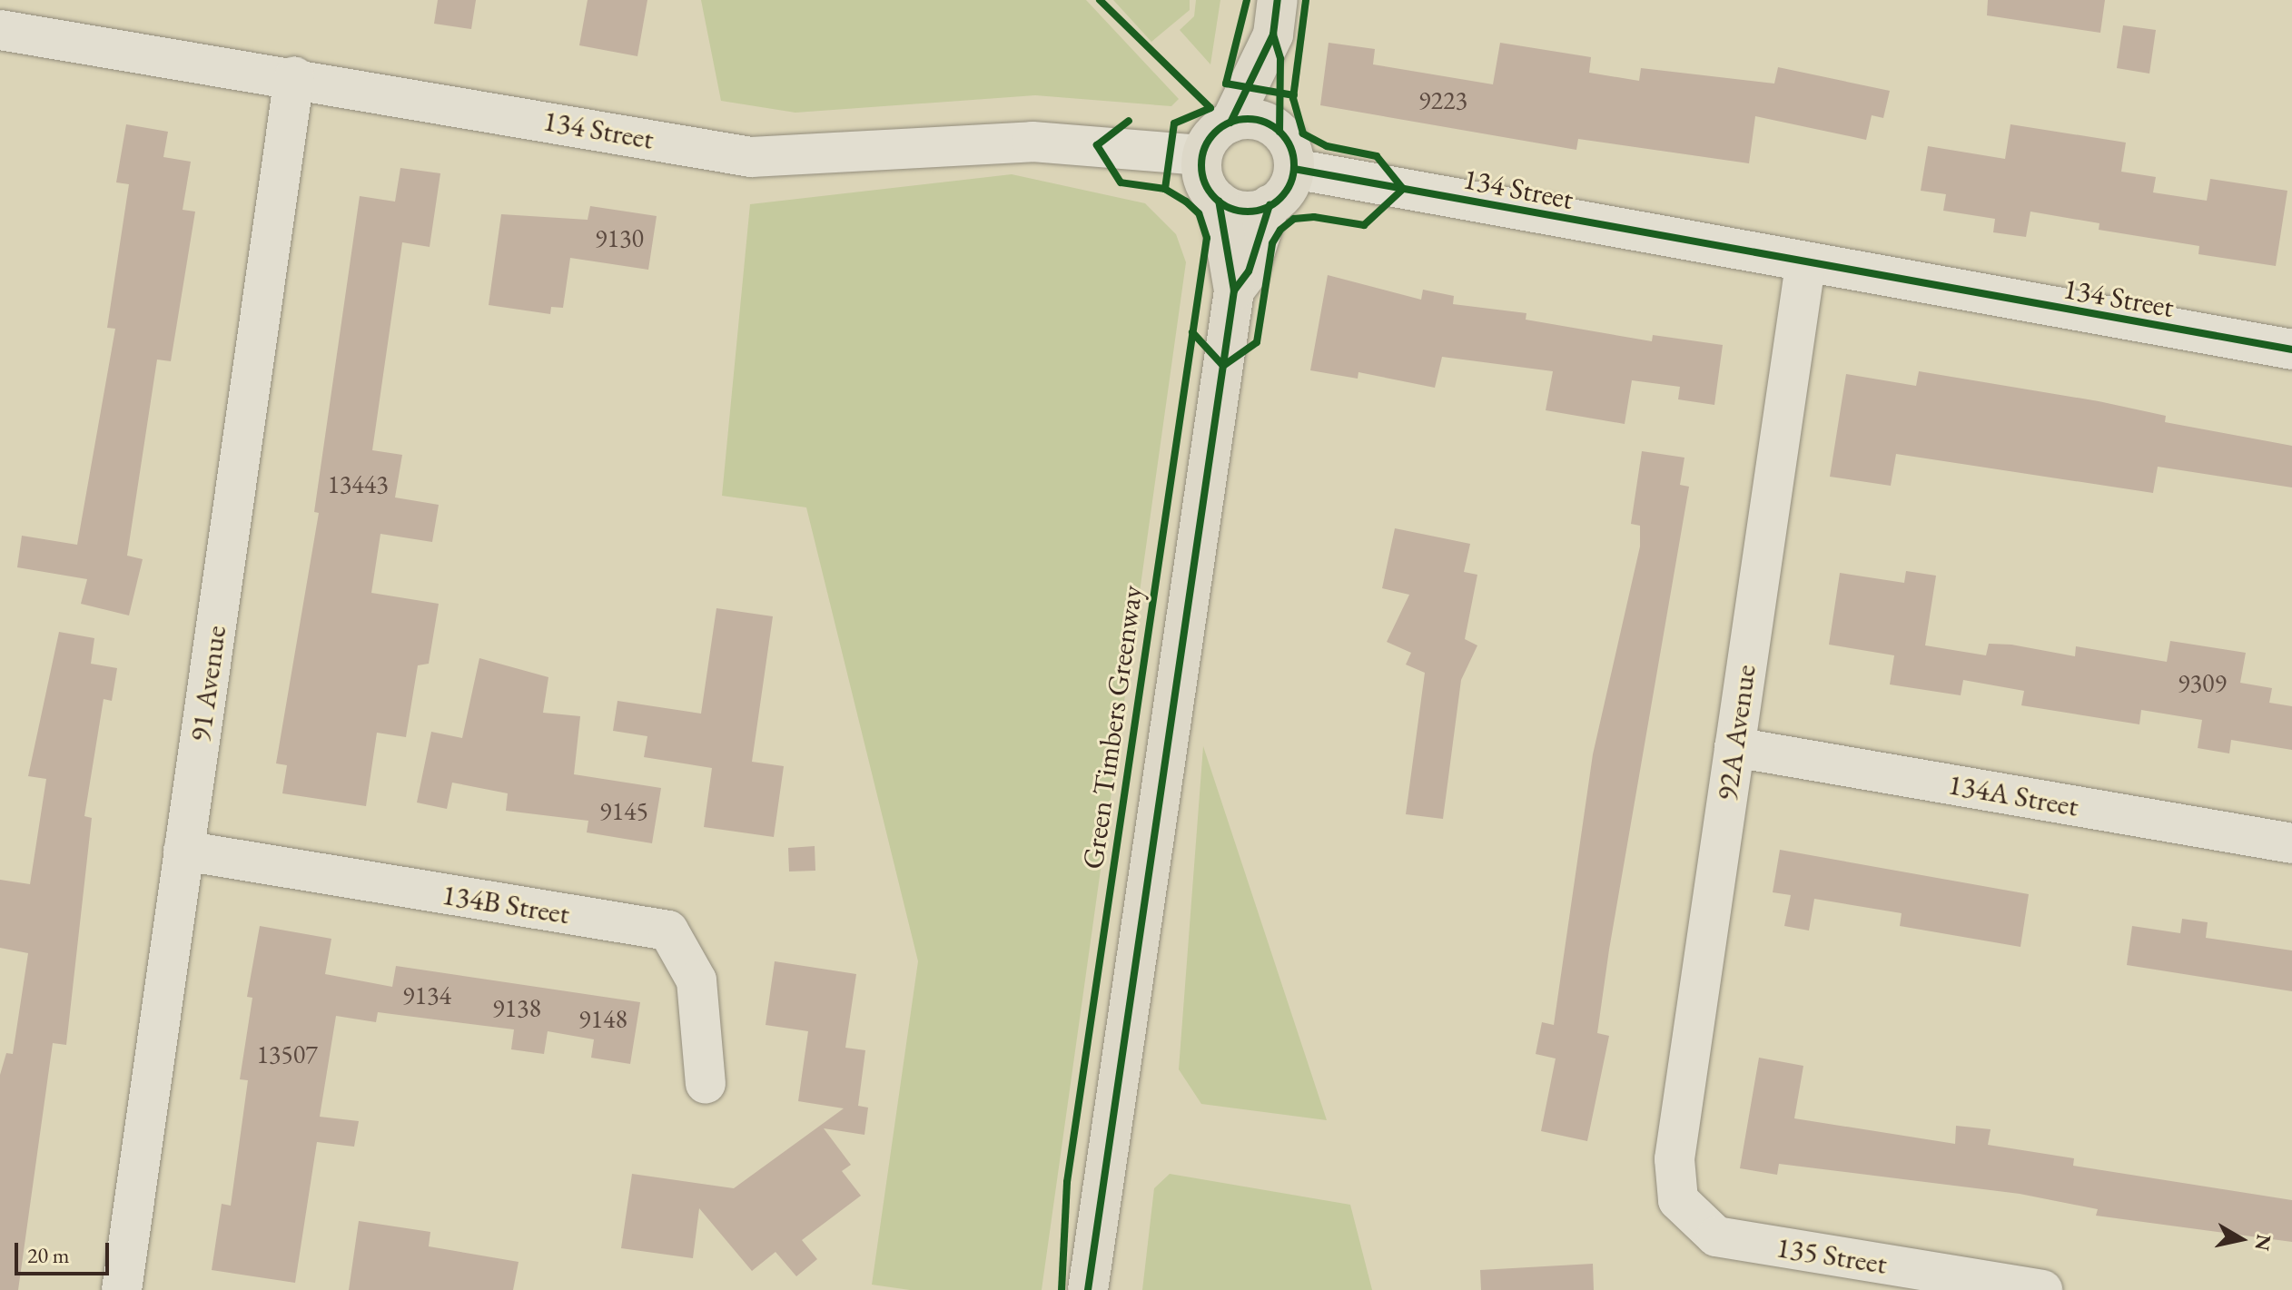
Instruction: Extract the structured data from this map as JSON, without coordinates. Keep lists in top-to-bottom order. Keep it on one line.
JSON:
{"streets":{"street":["134 Street","91 Avenue","92A Avenue","134A Street","134B Street","135 Street"],"cycle path":["Green Timbers Greenway"]},"crossings":[["134 Street","91 Avenue"],["134 Street","92A Avenue"],["91 Avenue","134B Street"],["92A Avenue","134A Street"],["92A Avenue","135 Street"]],"house_numbers":["9223","9130","13443","9309","9145","9134","9138","9148","13507"],"scale_bar":"20 m","north":"right"}
